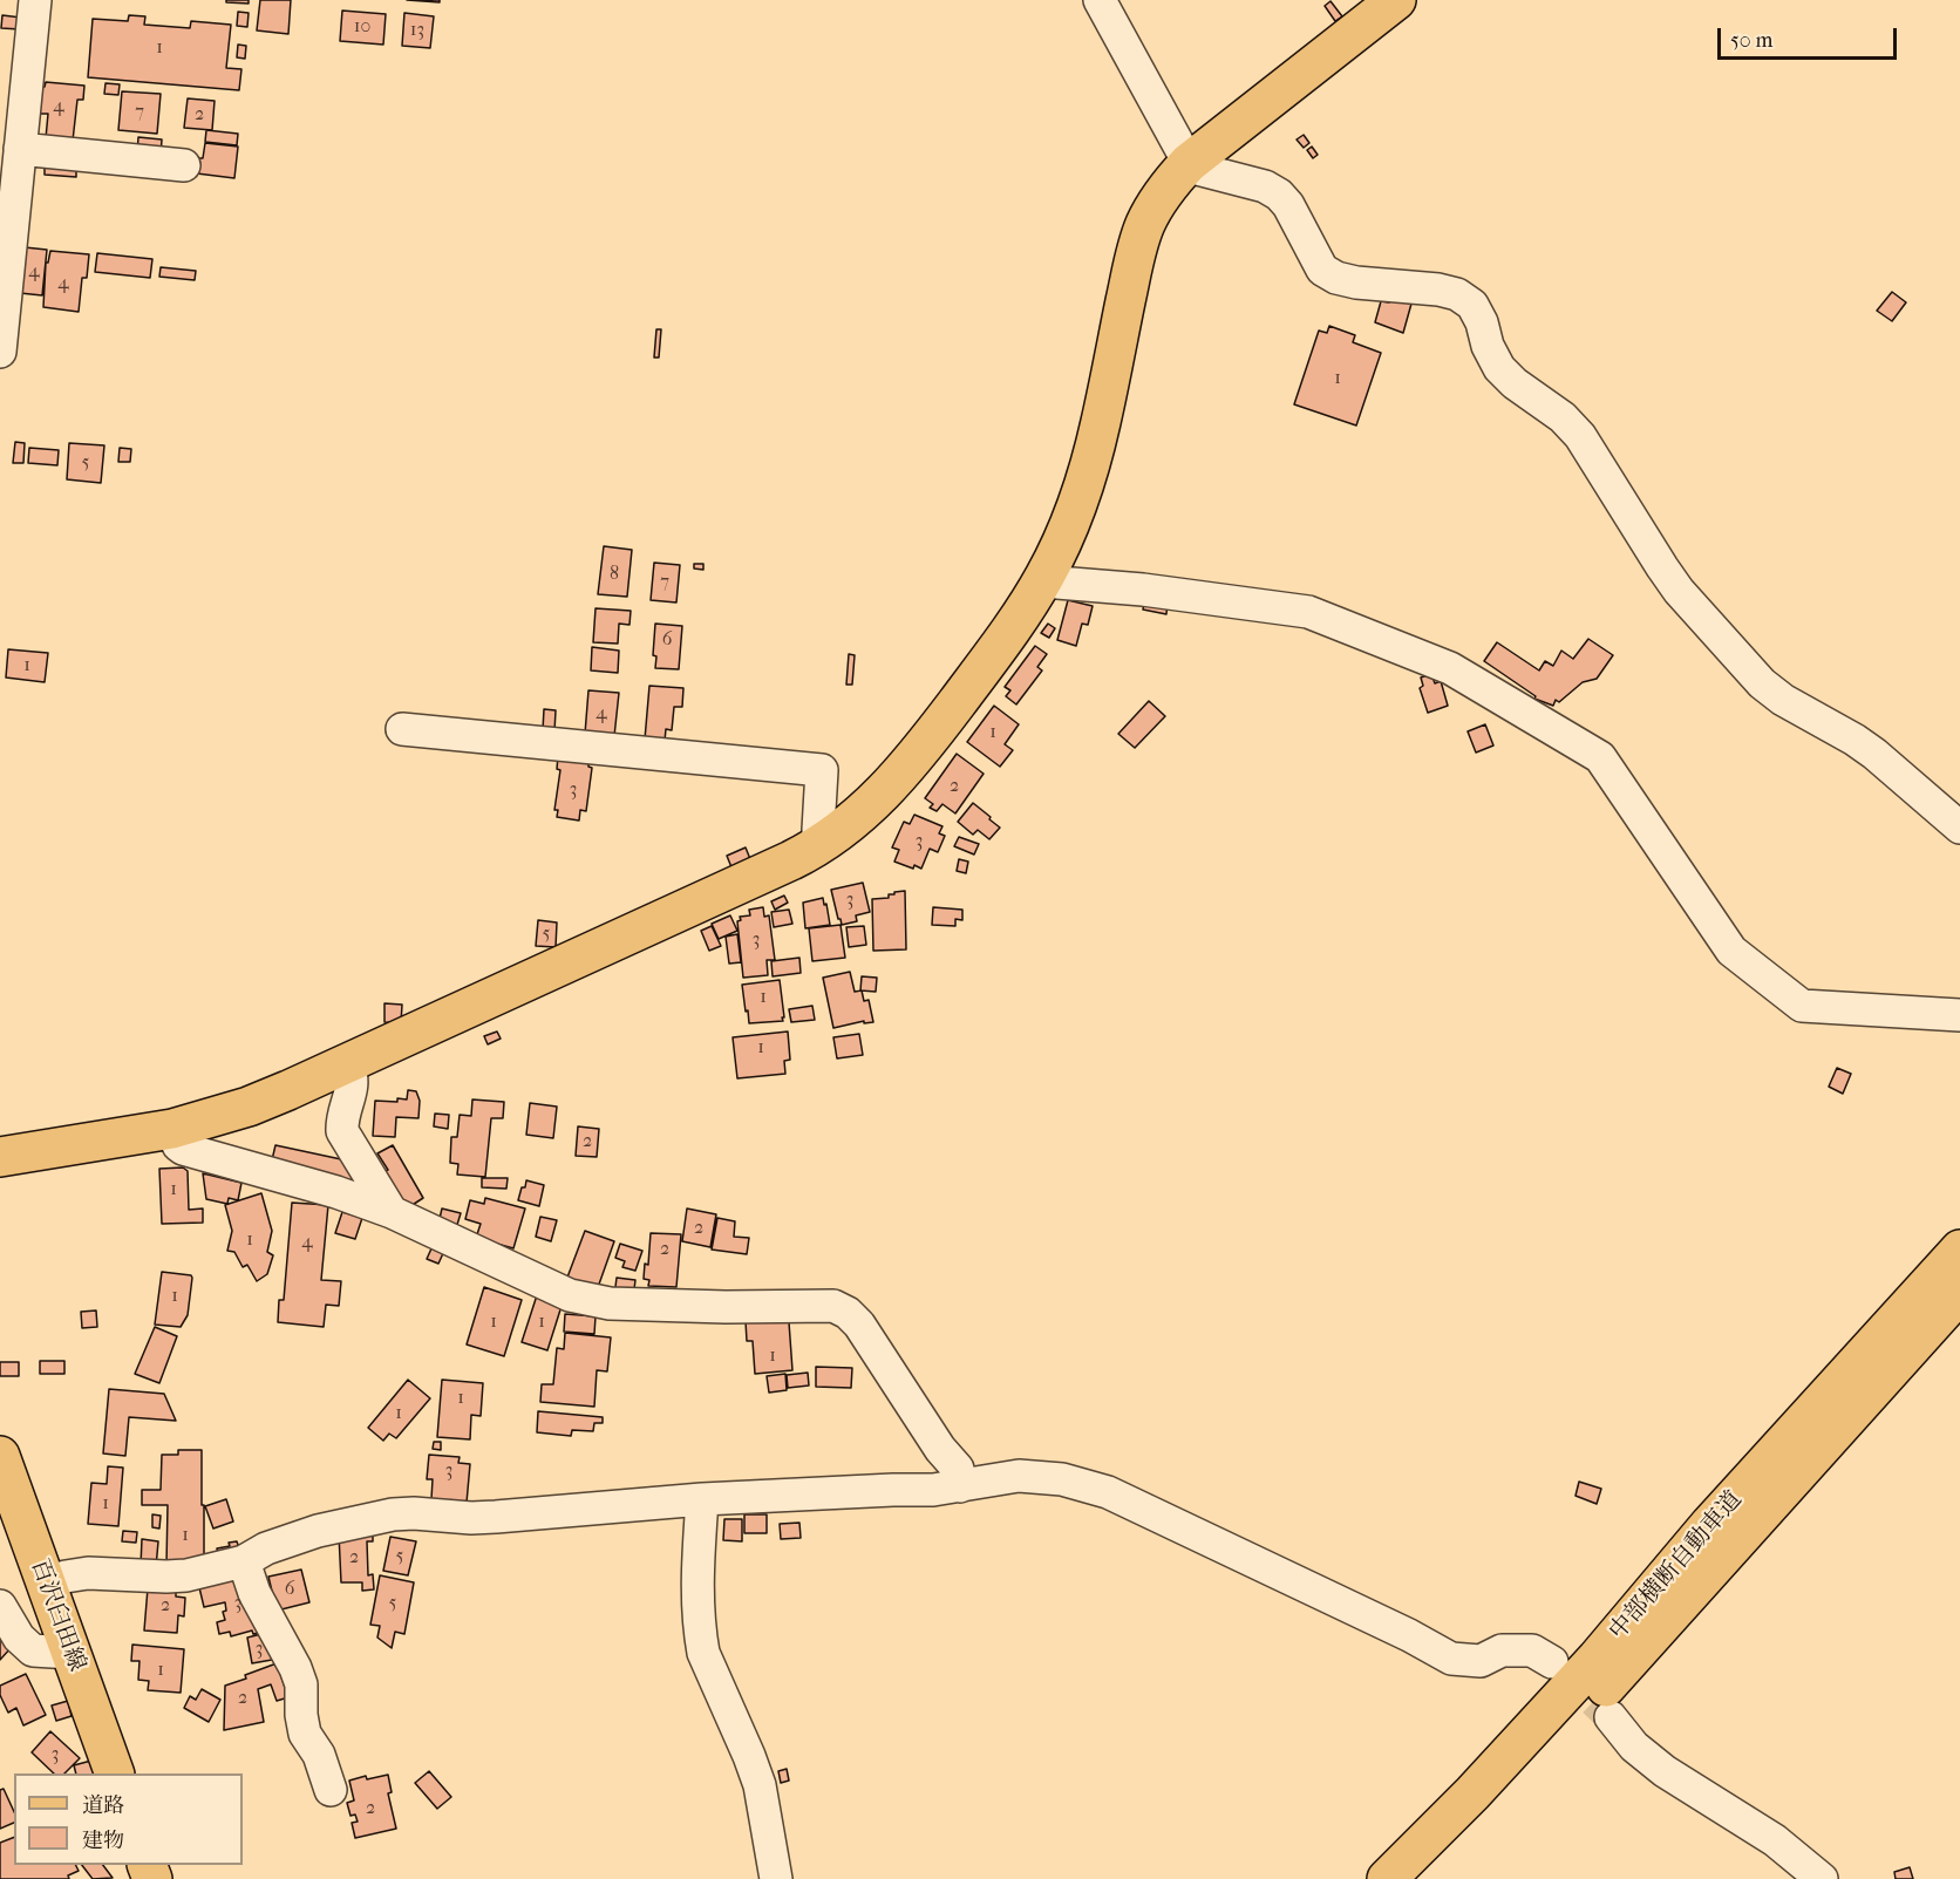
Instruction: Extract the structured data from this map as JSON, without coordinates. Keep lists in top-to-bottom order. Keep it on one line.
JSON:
{"streets":{"main road":["中部横断自動車道","百沢臼田線"]},"house_numbers":["10","13","1","4","7","2","4","4","1","5","8","7","6","1","4","1","2","3","3","3","5","3","1","1","2","1","2","1","4","2","1","1","1","1","1","1","3","1","1","5","2","6","3","5","2","3","1","2","3","2"],"legend":["道路","建物"],"scale_bar":"50 m"}
